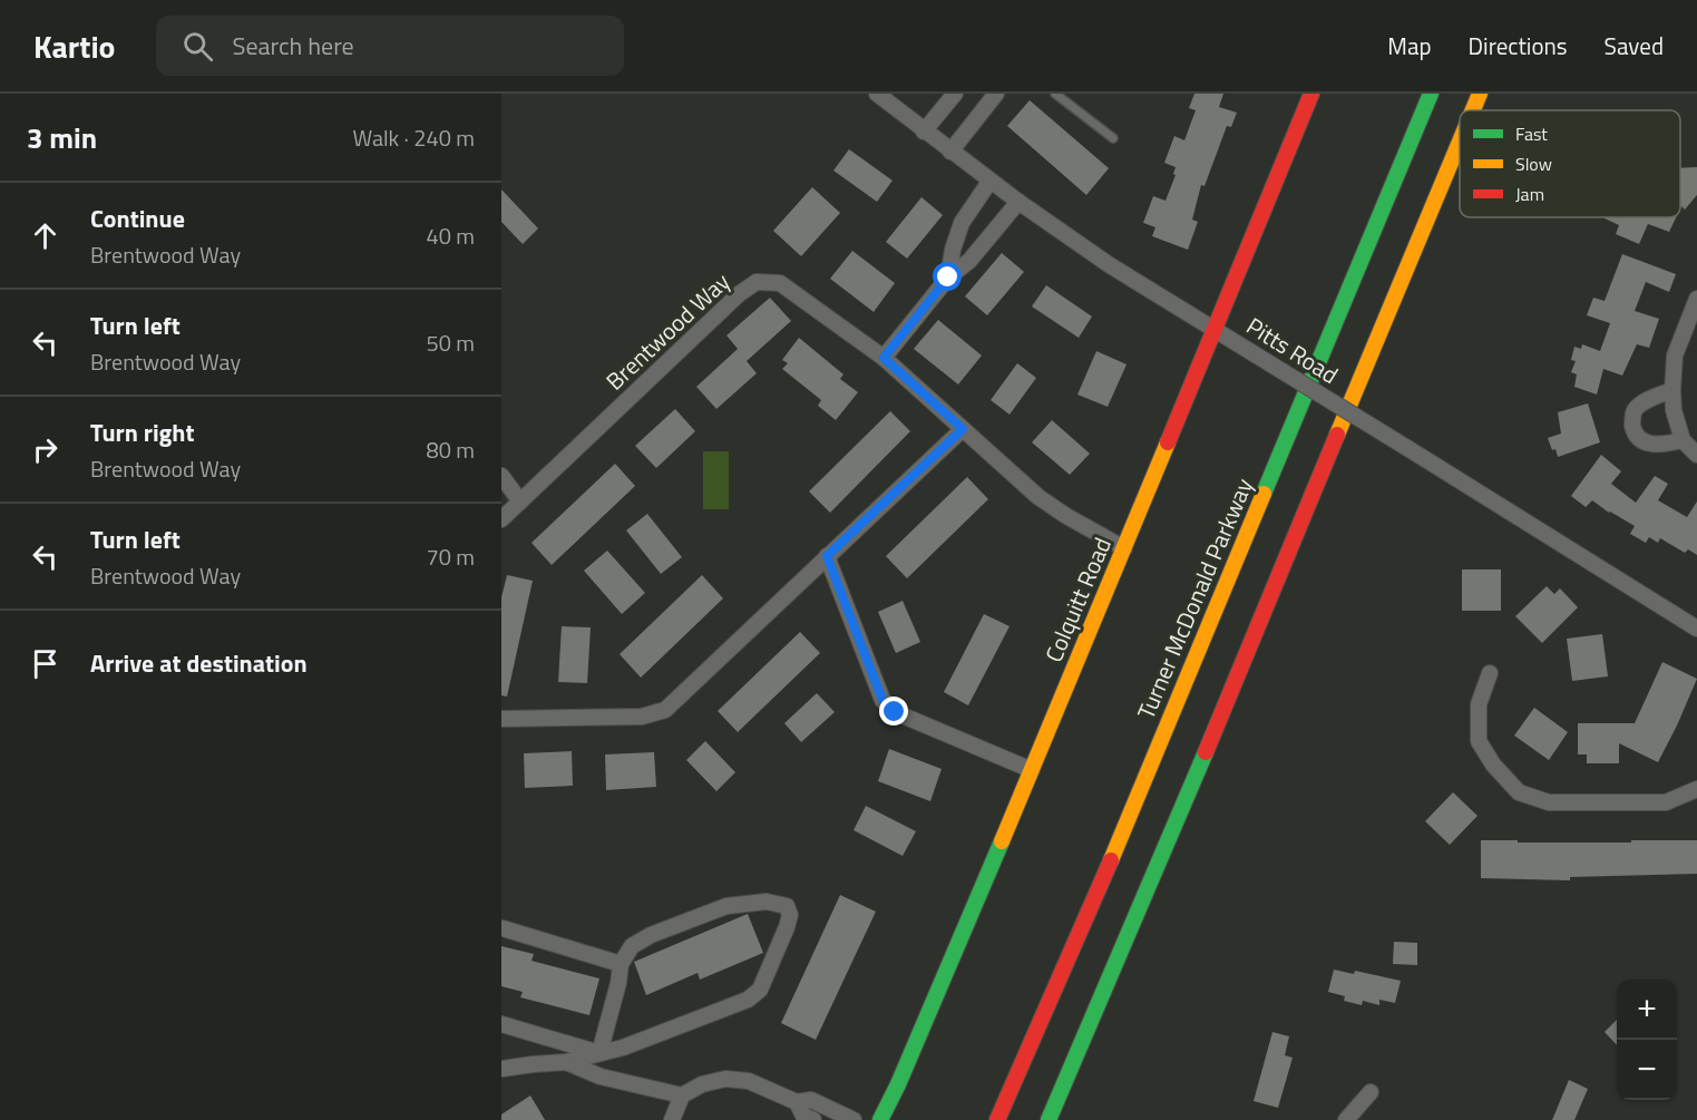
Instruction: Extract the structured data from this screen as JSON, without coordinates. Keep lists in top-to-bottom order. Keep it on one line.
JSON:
{"streets":{"main road":["Turner McDonald Parkway","Colquitt Road"],"street":["Brentwood Way","Pitts Road"]},"crossings":[["Brentwood Way","Colquitt Road"],["Pitts Road","Colquitt Road"]],"legend":["Fast","Slow","Jam"],"page":{"header":"Kartio","search":"Search here","nav":["Map","Directions","Saved"],"heading":["3 min","Walk · 240 m"],"list":[["Continue","Brentwood Way","40 m"],["Turn left","Brentwood Way","50 m"],["Turn right","Brentwood Way","80 m"],["Turn left","Brentwood Way","70 m"],"Arrive at destination"],"map_buttons":["+","−"]}}
